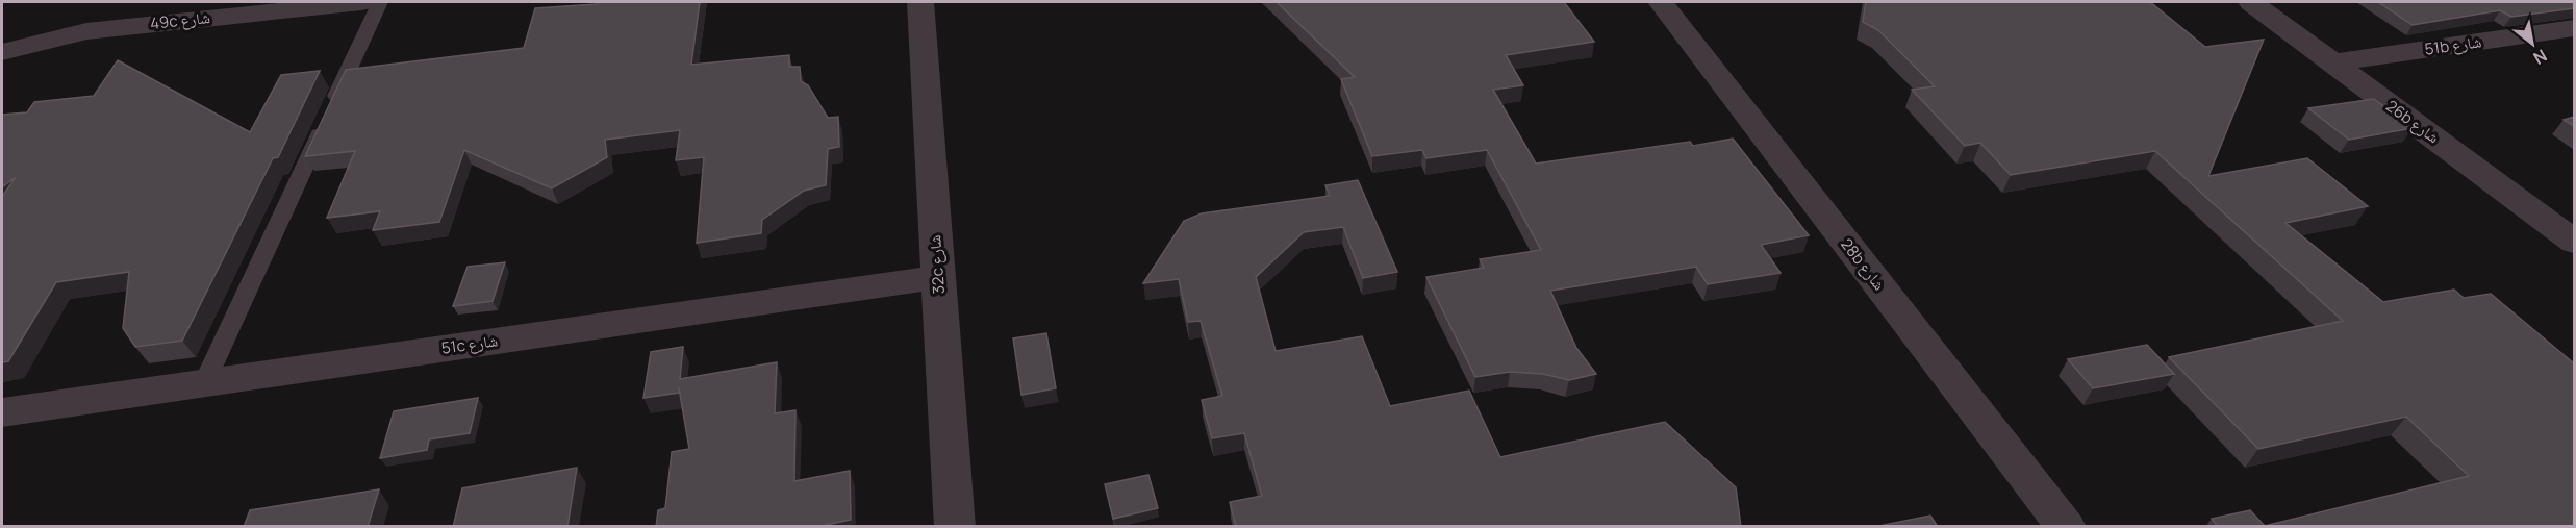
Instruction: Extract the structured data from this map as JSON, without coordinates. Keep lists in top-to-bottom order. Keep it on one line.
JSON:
{"streets":{"street":["49c شارع","51b شارع","26b شارع","32c شارع","28b شارع","51c شارع"]},"crossings":[["51b شارع","26b شارع"],["32c شارع","51c شارع"]],"north":"bottom right"}
